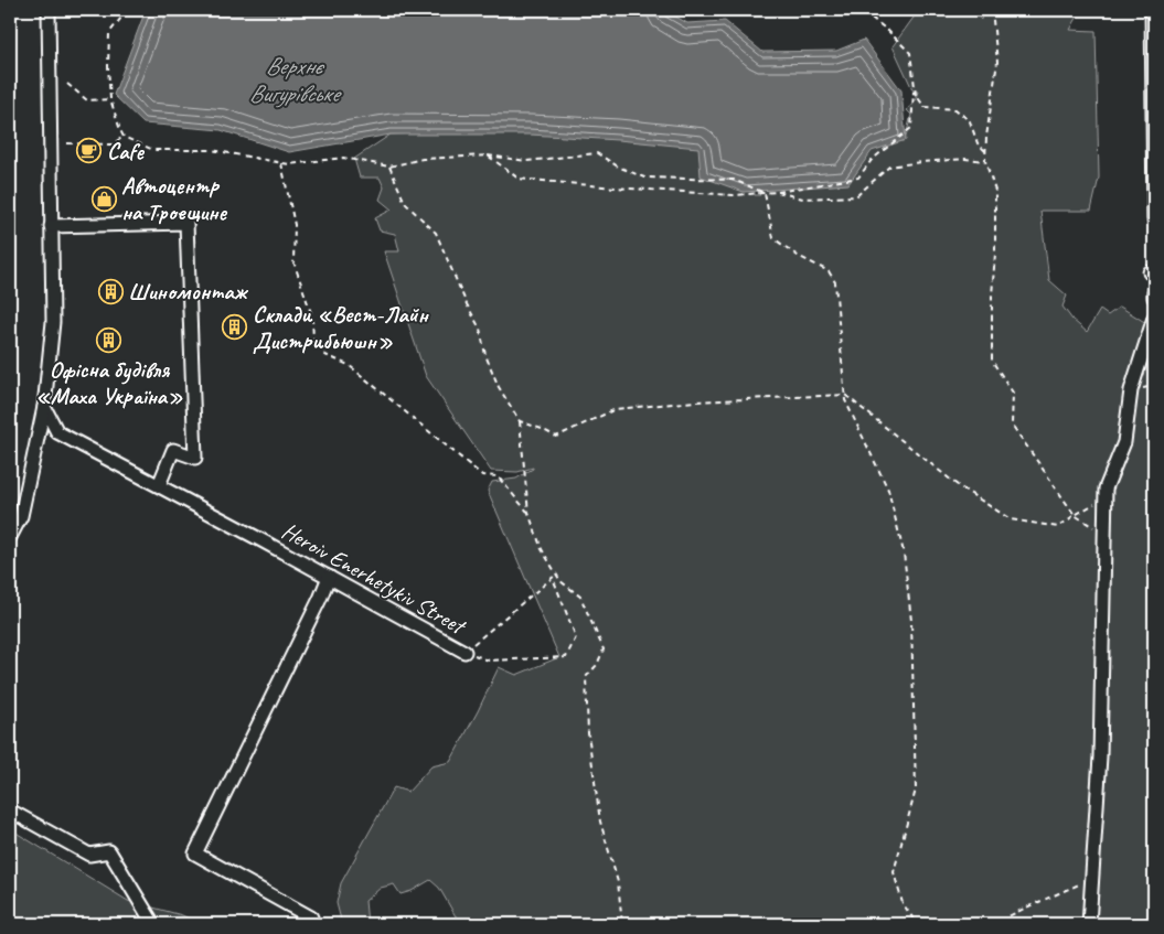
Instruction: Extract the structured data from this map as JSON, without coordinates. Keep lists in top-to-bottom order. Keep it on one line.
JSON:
{"streets":{"street":["Heroiv Enerhetykiv Street"]},"water":["Верхнє Вигурівське"],"places":{"cafe":["Cafe"],"shop":["Автоцентр на Троещине"],"building":["Шиномонтаж","Склади «Вест-Лайн Дистрибьюшн»","Офісна будівля «Маха Україна»"]}}
